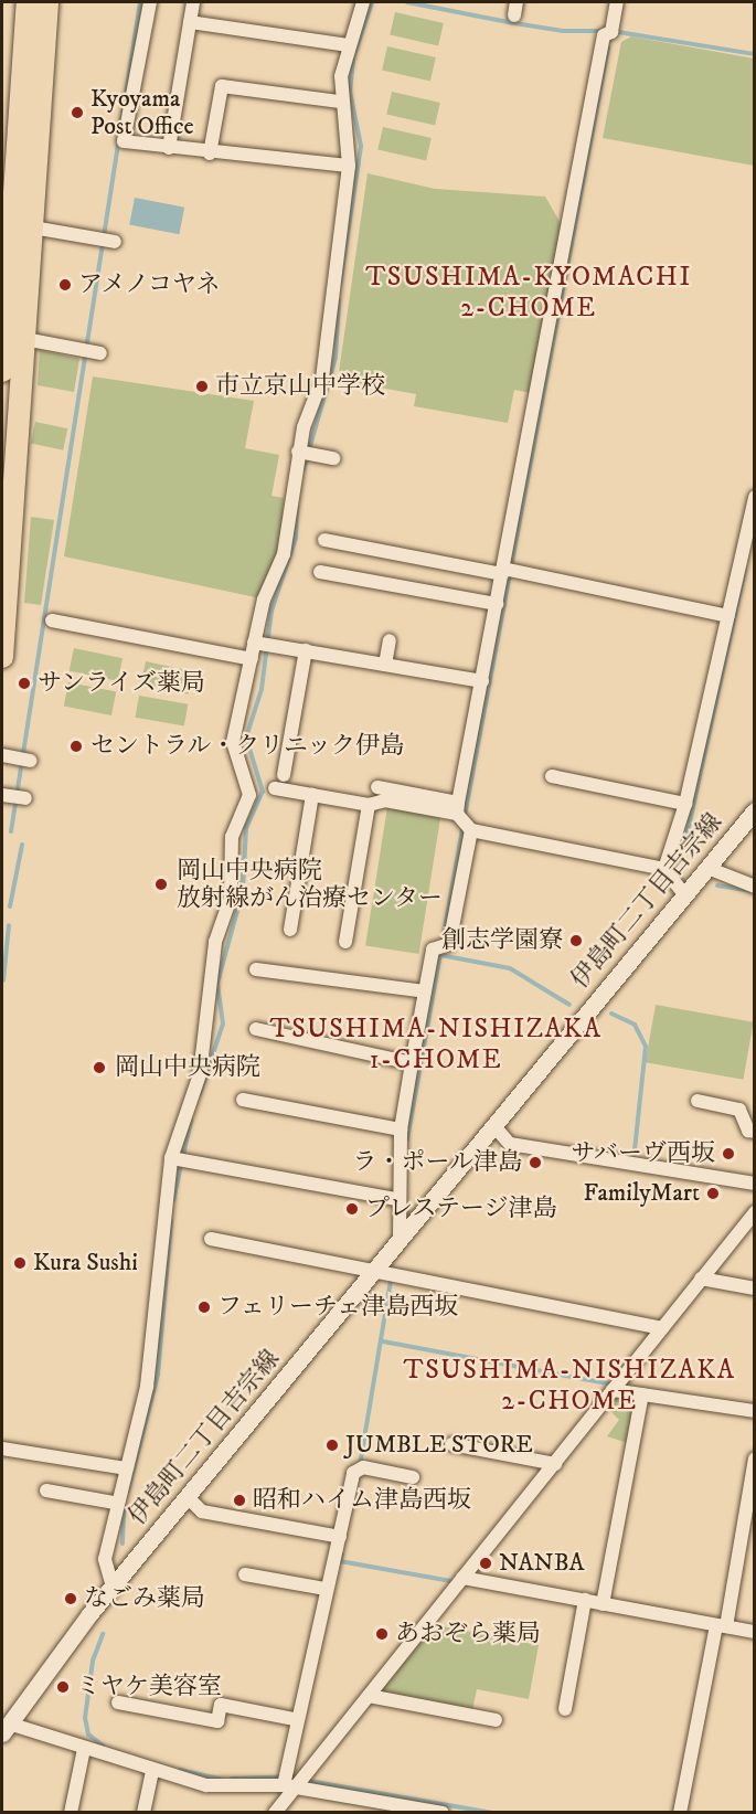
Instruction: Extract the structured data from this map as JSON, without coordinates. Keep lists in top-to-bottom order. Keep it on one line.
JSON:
{"streets":{"street":["伊島町二丁目吉宗線"]},"districts":["TSUSHIMA-KYOMACHI 2-CHOME","TSUSHIMA-NISHIZAKA 1-CHOME","TSUSHIMA-NISHIZAKA 2-CHOME"],"places":["Kyoyama Post Office","アメノコヤネ","市立京山中学校","サンライズ薬局","セントラル・クリニック伊島","岡山中央病院 放射線がん治療センター","創志学園寮","岡山中央病院","サバーヴ西坂","ラ・ポール津島","FamilyMart","プレステージ津島","Kura Sushi","フェリーチェ津島西坂","JUMBLE STORE","昭和ハイム津島西坂","NANBA","なごみ薬局","あおぞら薬局","ミヤケ美容室"]}
